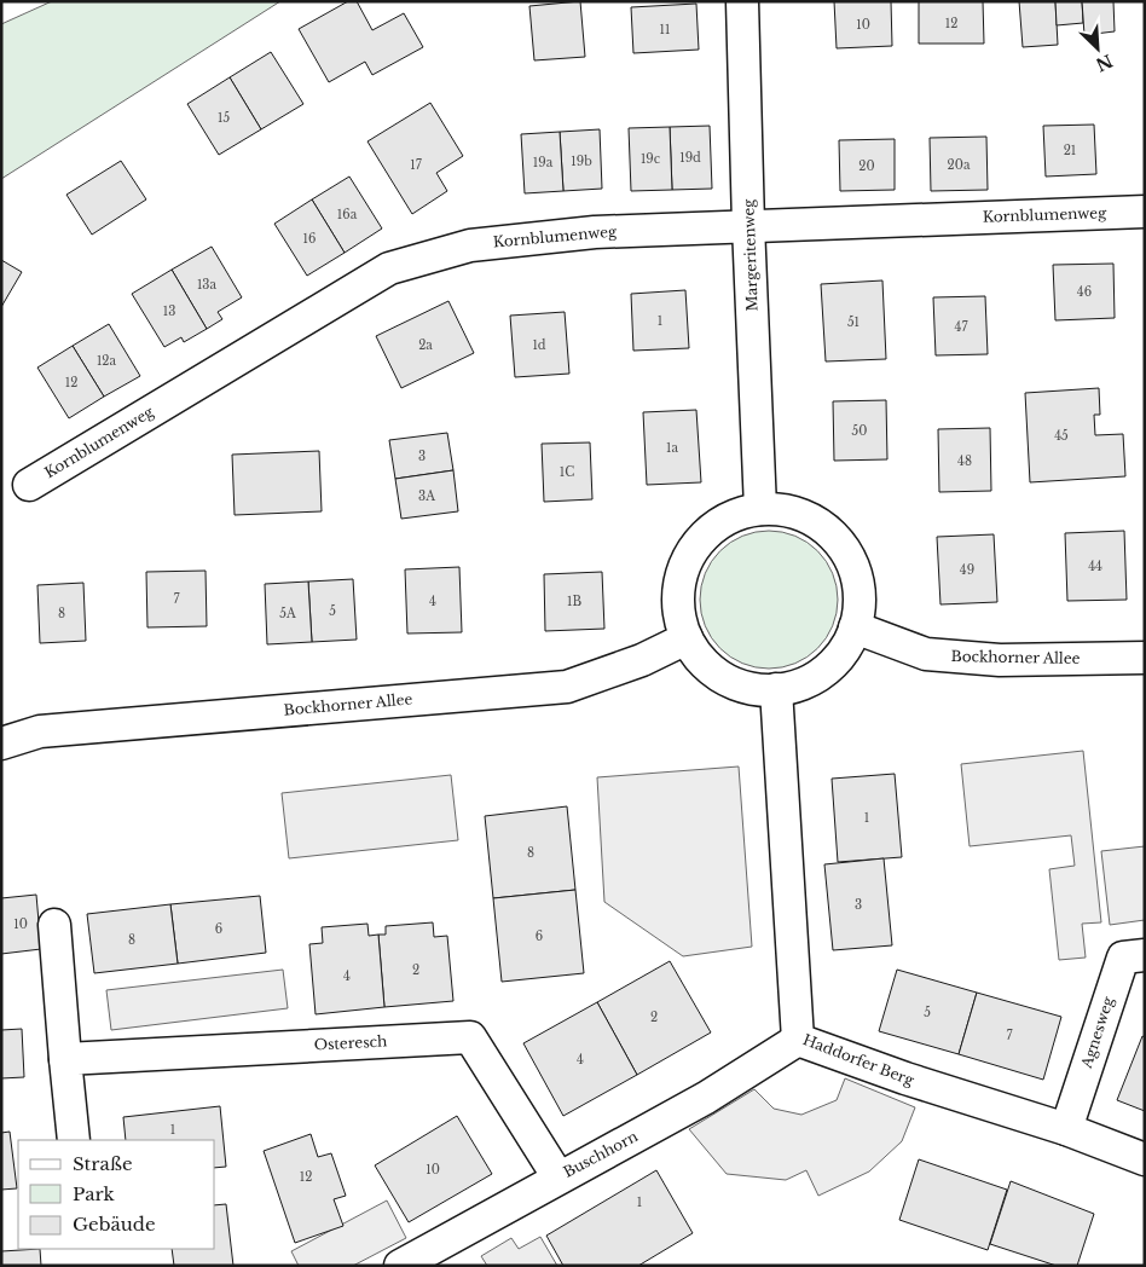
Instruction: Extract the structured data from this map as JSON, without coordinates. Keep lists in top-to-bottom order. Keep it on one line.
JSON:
{"streets":{"street":["Kornblumenweg","Margeritenweg","Bockhorner Allee","Agnesweg","Osteresch","Haddorfer Berg","Buschhorn"]},"crossings":[["Kornblumenweg","Margeritenweg"],["Margeritenweg","Bockhorner Allee"],["Margeritenweg","Haddorfer Berg"],["Bockhorner Allee","Haddorfer Berg"],["Agnesweg","Haddorfer Berg"],["Osteresch","Buschhorn"],["Haddorfer Berg","Buschhorn"]],"house_numbers":["12","10","11","15","21","19d","19c","19b","19a","17","20a","20","16a","16","13a","46","13","1","51","47","2a","1d","12a","12","50","45","1a","3","48","1C","3A","44","49","7","4","1B","5","8","5A","1","8","3","10","6","6","8","2","4","5","2","7","4","1","10","12","1"],"legend":["Straße","Park","Gebäude"],"north":"bottom right"}
